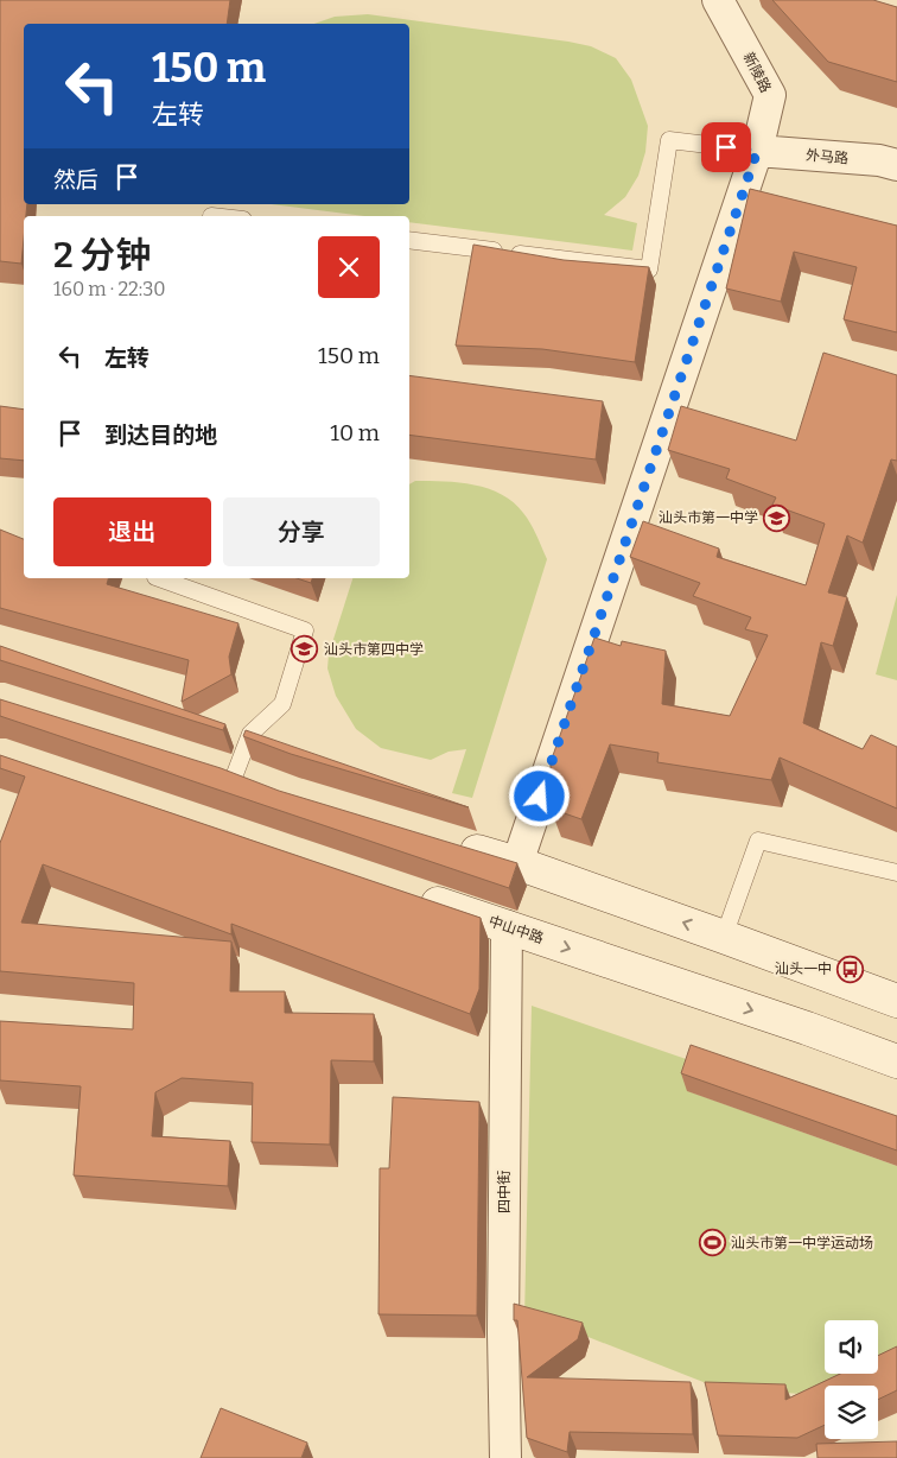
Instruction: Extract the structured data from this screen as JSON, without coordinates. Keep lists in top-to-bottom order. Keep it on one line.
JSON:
{"streets":{"main road":["中山中路"],"street":["新陵路","外马路","四中街"]},"crossings":[["新陵路","外马路"],["中山中路","四中街"]],"places":{"school or university":["汕头市第一中学","汕头市第四中学"],"bus stop":["汕头一中"],"sports":["汕头市第一中学运动场"]},"page":{"turn":["150 m","左转"],"then":"然后","heading":["2 分钟","160 m · 22:30"],"list":[{"name":"左转","value":"150 m"},{"name":"到达目的地","value":"10 m"}],"buttons":["退出","分享"]}}
